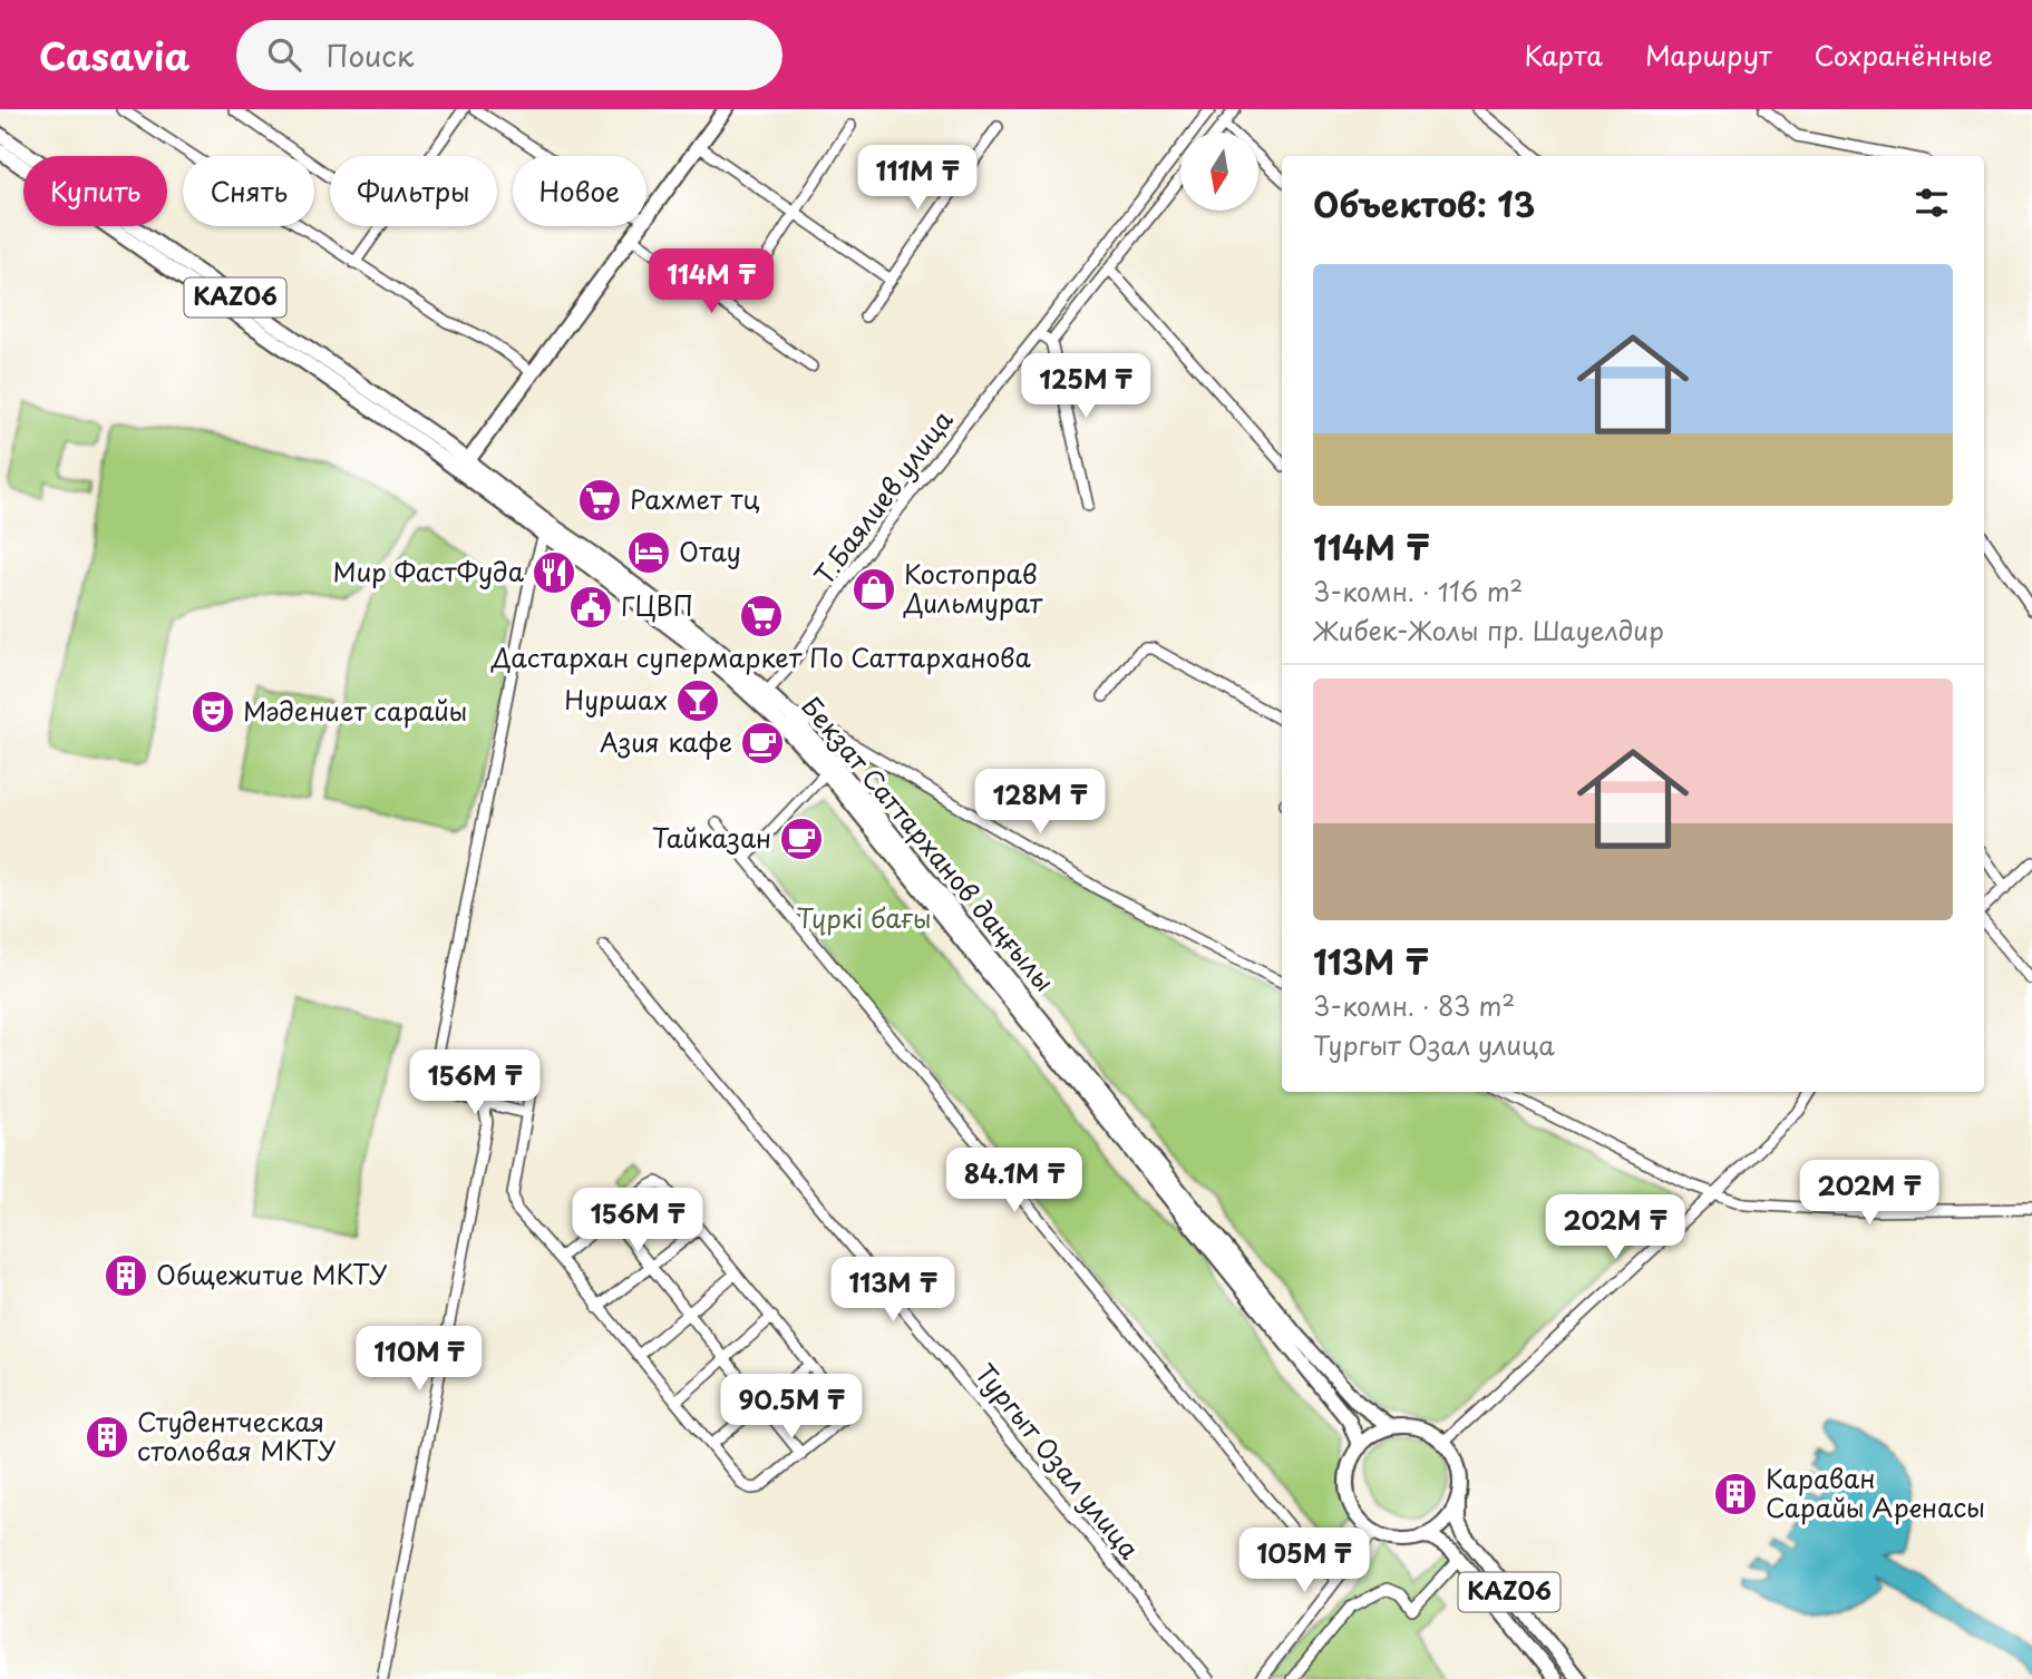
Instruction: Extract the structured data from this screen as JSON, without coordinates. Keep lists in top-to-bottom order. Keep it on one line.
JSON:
{"streets":{"main road":["KАZ06","Бекзат Саттарханов даңғылы"],"street":["Т.Баялиев улица","Тургыт Озал улица"]},"crossings":[["KАZ06","Бекзат Саттарханов даңғылы"],["Т.Баялиев улица","Бекзат Саттарханов даңғылы"]],"parks":["Түркі бағы"],"places":{"supermarket":["Рахмет тц","Дастархан супермаркет По Саттарханова"],"hotel":["Отау"],"restaurant":["Мир ФастФуда"],"shop":["Костоправ Дильмурат"],"public building":["ГЦВП"],"bar":["Нуршах"],"theatre":["Мәдениет сарайы"],"cafe":["Азия кафе","Тайказан"],"building":["Общежитие МКТУ","Студентческая столовая МКТУ","Караван Сарайы Аренасы"]},"north":"bottom","page":{"header":"Casavia","search":"Поиск","nav":["Карта","Маршрут","Сохранённые"],"price":["111M ₸","114M ₸","125M ₸","128M ₸","156M ₸","84.1M ₸","202M ₸","156M ₸","202M ₸","113M ₸","110M ₸","90.5M ₸","105M ₸"],"chip":["Купить","Снять","Фильтры","Новое"],"heading":"Объектов: 13","list":[{"name":"114M ₸","note":"3-комн. · 116 m² · Жибек-Жолы пр. Шауелдир"},{"name":"113M ₸","note":"3-комн. · 83 m² · Тургыт Озал улица"}]}}
